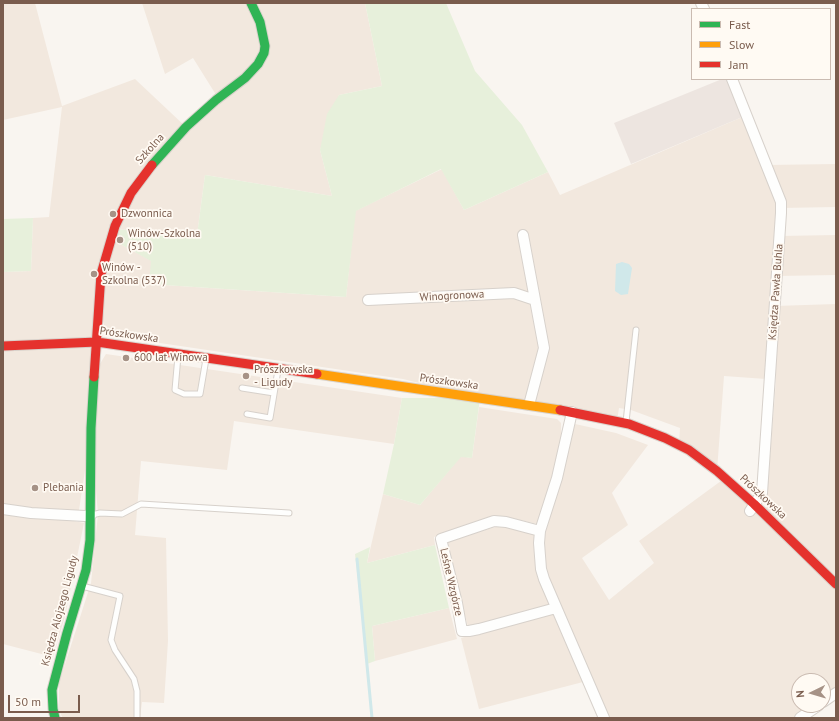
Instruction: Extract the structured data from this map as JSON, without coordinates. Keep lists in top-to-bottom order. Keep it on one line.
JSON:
{"streets":{"main road":["Szkolna","Prószkowska","Księdza Alojzego Ligudy"],"street":["Księdza Pawła Buhla","Winogronowa","Leśne Wzgórze"]},"crossings":[["Szkolna","Prószkowska"],["Szkolna","Księdza Alojzego Ligudy"],["Księdza Pawła Buhla","Prószkowska"],["Prószkowska","Księdza Alojzego Ligudy"]],"places":["Dzwonnica","Winów-Szkolna (510)","Winów - Szkolna (537)","600 lat Winowa","Prószkowska - Ligudy","Plebania"],"legend":["Fast","Slow","Jam"],"scale_bar":"50 m","north":"left"}
